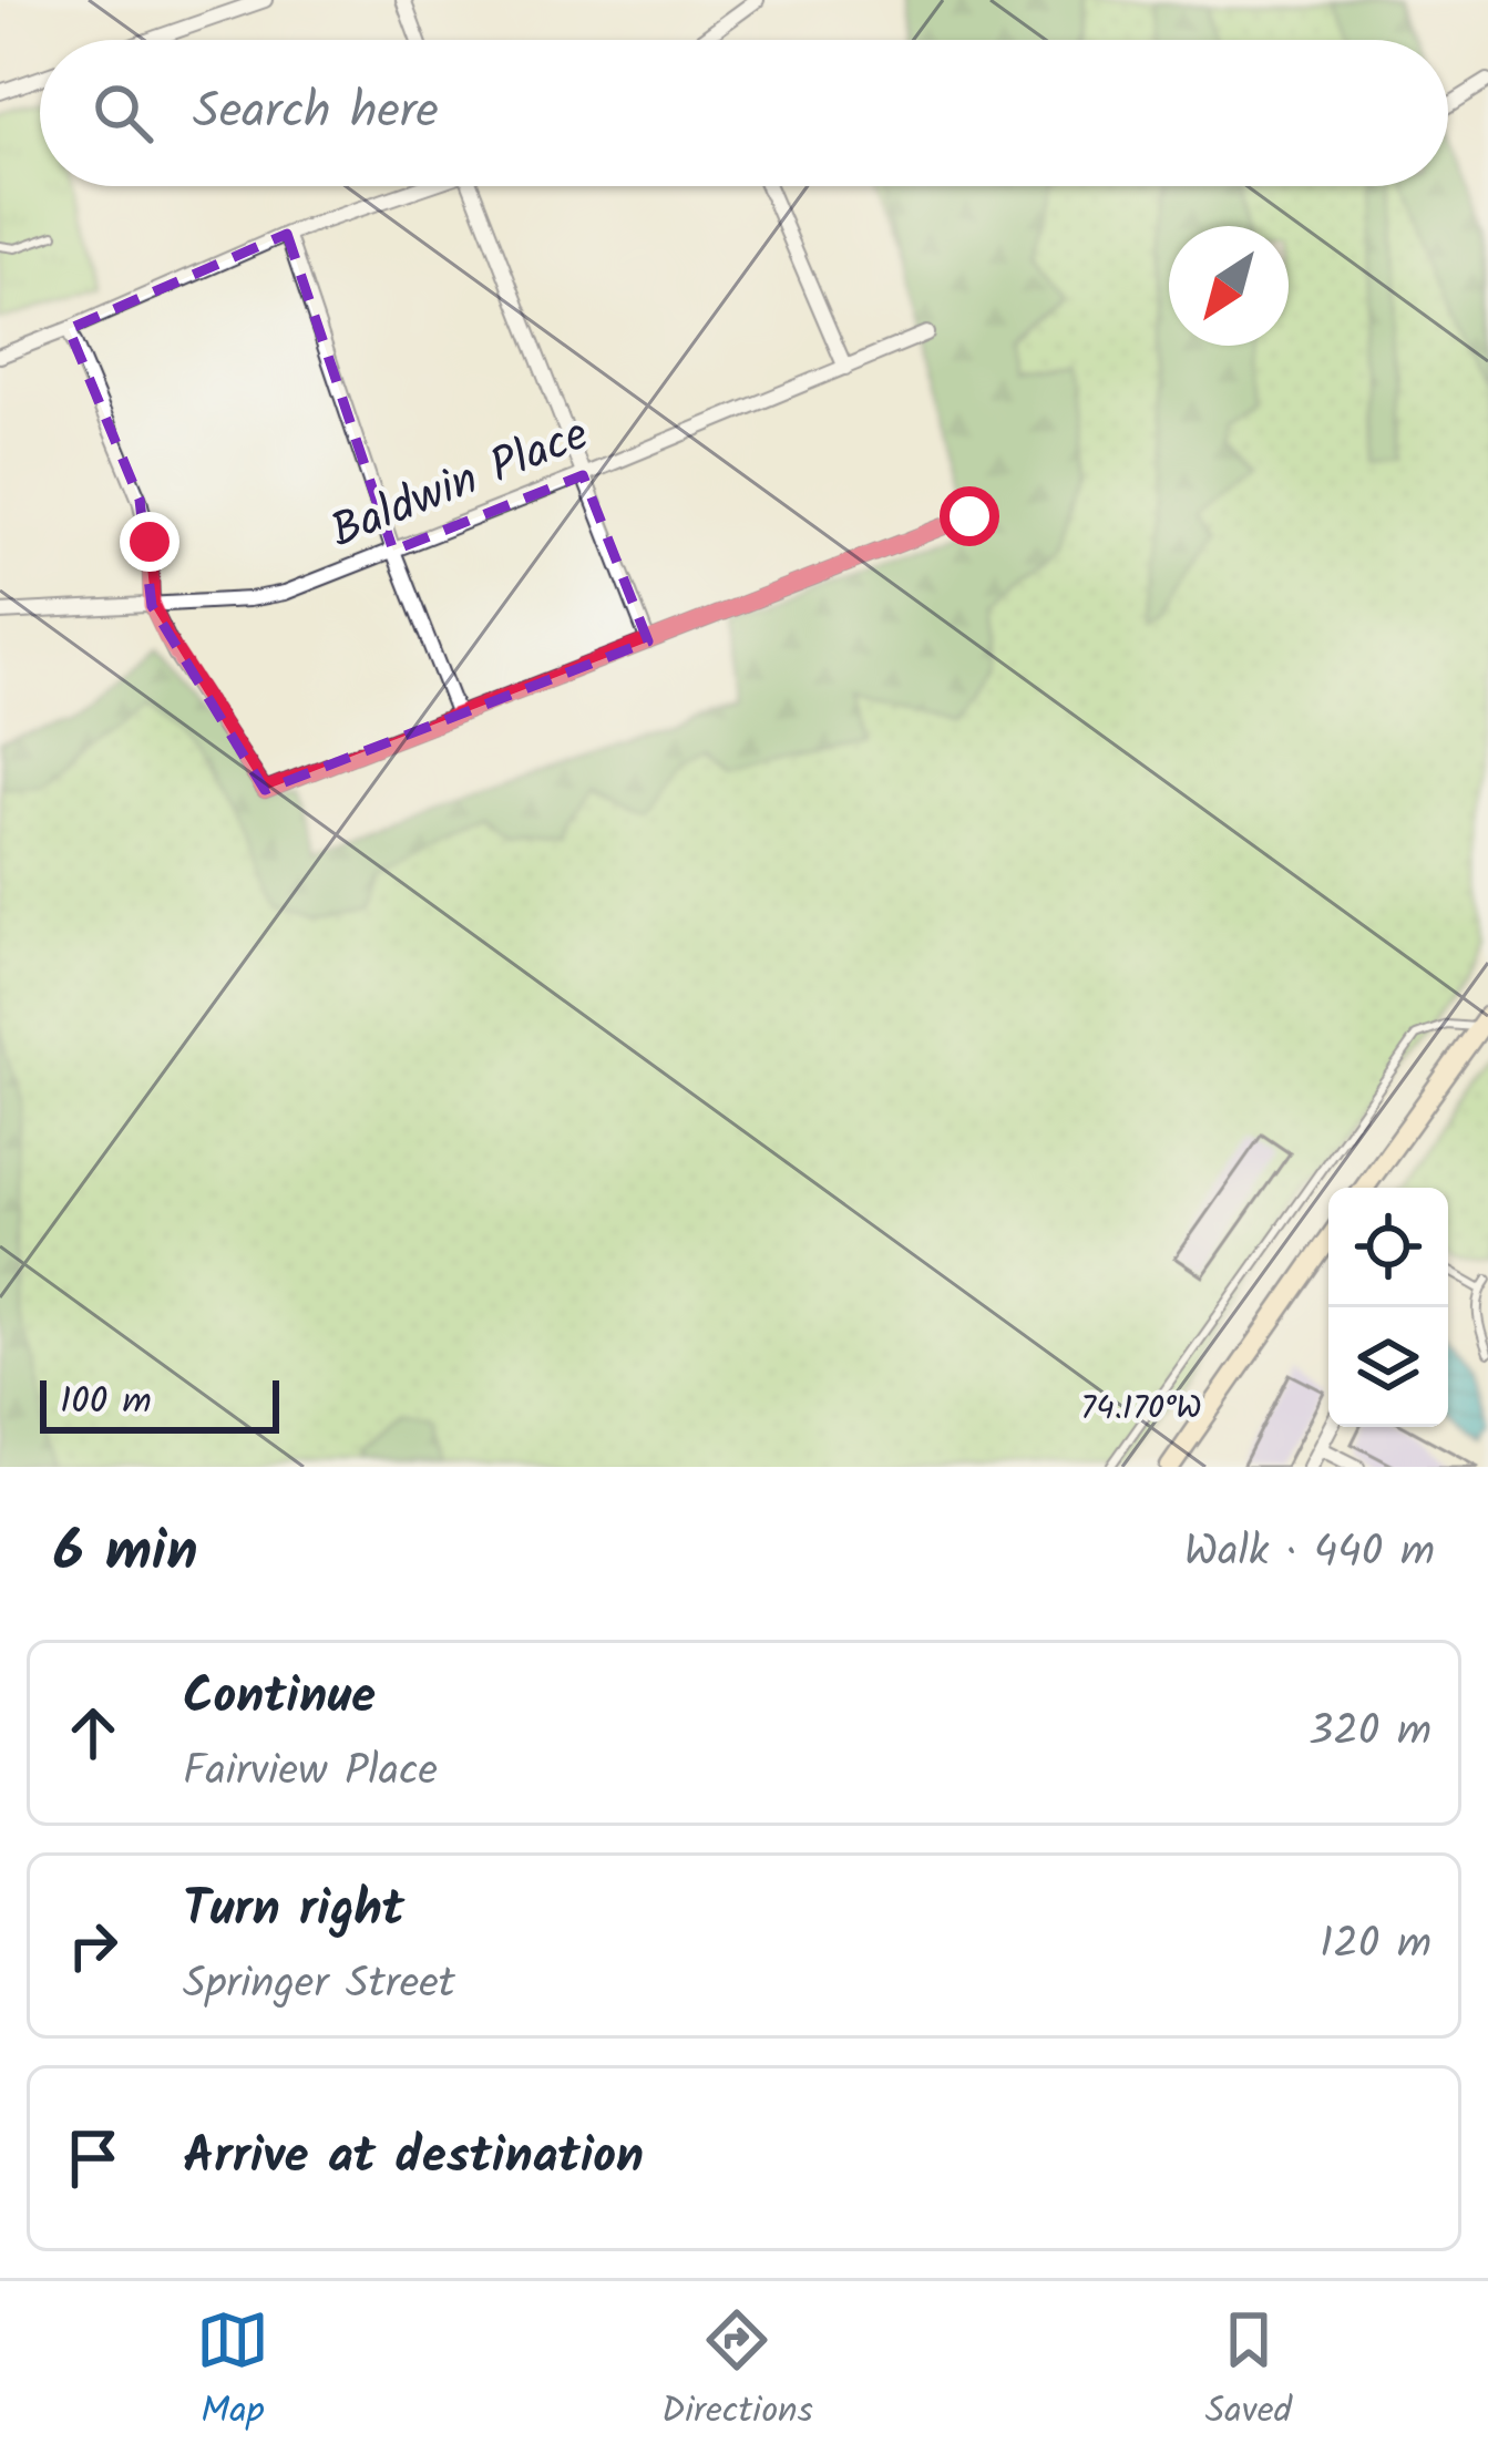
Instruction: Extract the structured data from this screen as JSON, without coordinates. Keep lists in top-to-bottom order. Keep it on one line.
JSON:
{"streets":{"street":["Baldwin Place"]},"scale_bar":"100 m","north":"bottom left","page":{"search":"Search here","scale":"100 m","heading":["6 min","Walk · 440 m"],"list":[["Continue","Fairview Place","320 m"],["Turn right","Springer Street","120 m"],"Arrive at destination"],"nav":["Map","Directions","Saved"]},"coordinates":["74.170°W"]}
